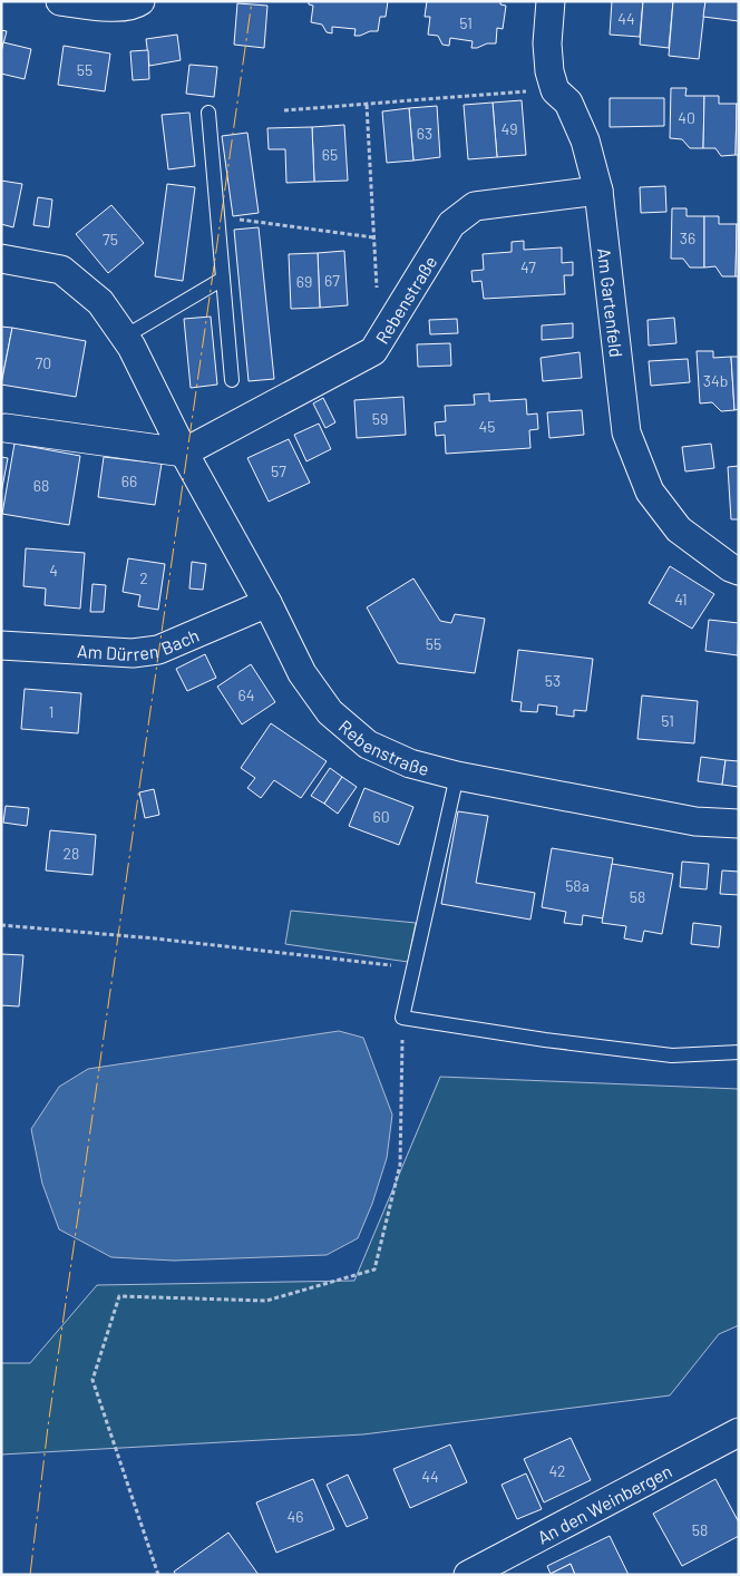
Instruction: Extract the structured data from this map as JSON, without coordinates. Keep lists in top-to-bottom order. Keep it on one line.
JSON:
{"streets":{"street":["Rebenstraße","Am Gartenfeld","Am Dürren Bach","An den Weinbergen"]},"crossings":[["Rebenstraße","Am Gartenfeld"],["Rebenstraße","Am Dürren Bach"]],"house_numbers":["44","51","55","40","49","63","65","36","75","47","67","69","70","34b","59","45","57","66","68","4","2","41","55","53","64","1","51","60","28","58a","58","42","44","46","58"]}
